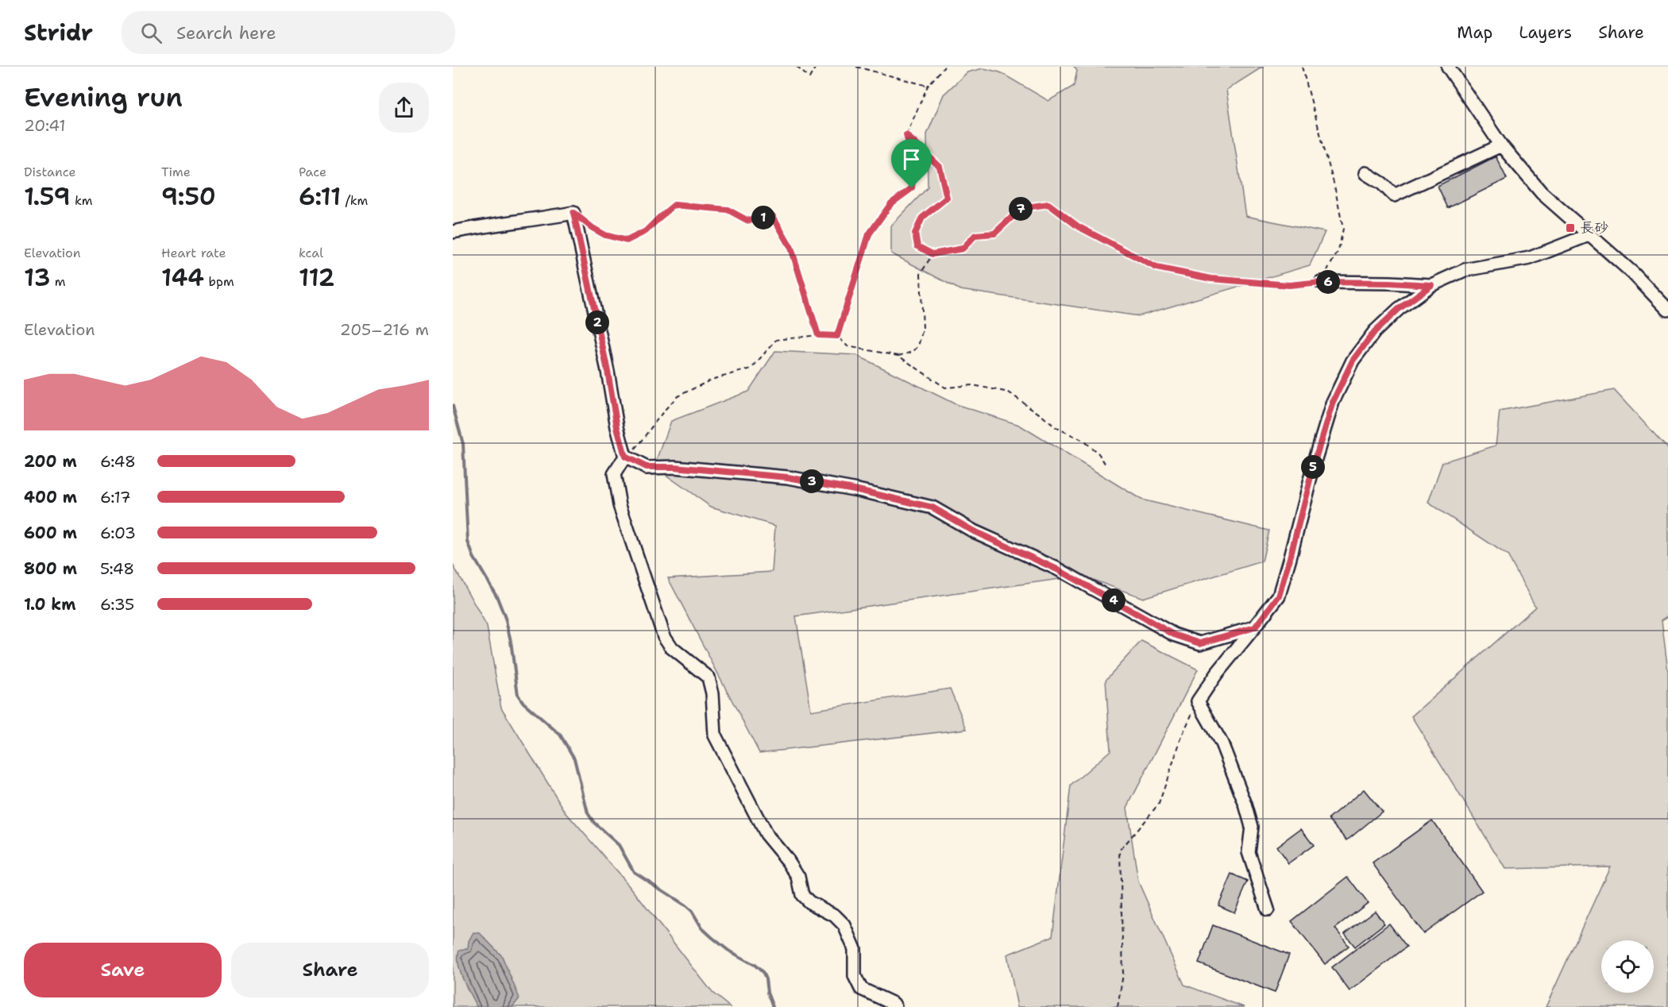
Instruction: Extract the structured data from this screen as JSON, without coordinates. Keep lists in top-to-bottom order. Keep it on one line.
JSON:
{"places":{"transit":["長砂"]},"page":{"header":"Stridr","search":"Search here","nav":["Map","Layers","Share"],"heading":["Evening run","20:41"],"stats":[["Distance","1.59 km"],["Time","9:50"],["Pace","6:11 /km"],["Elevation","13 m"],["Heart rate","144 bpm"],["kcal","112"]],"pins":["7","1","6","2","5","3","4"],"chart":["Elevation","205–216 m"],"list":[{"name":"200 m","note":"6:48"},{"name":"400 m","note":"6:17"},{"name":"600 m","note":"6:03"},{"name":"800 m","note":"5:48"},{"name":"1.0 km","note":"6:35"}],"buttons":["Save","Share"]}}
